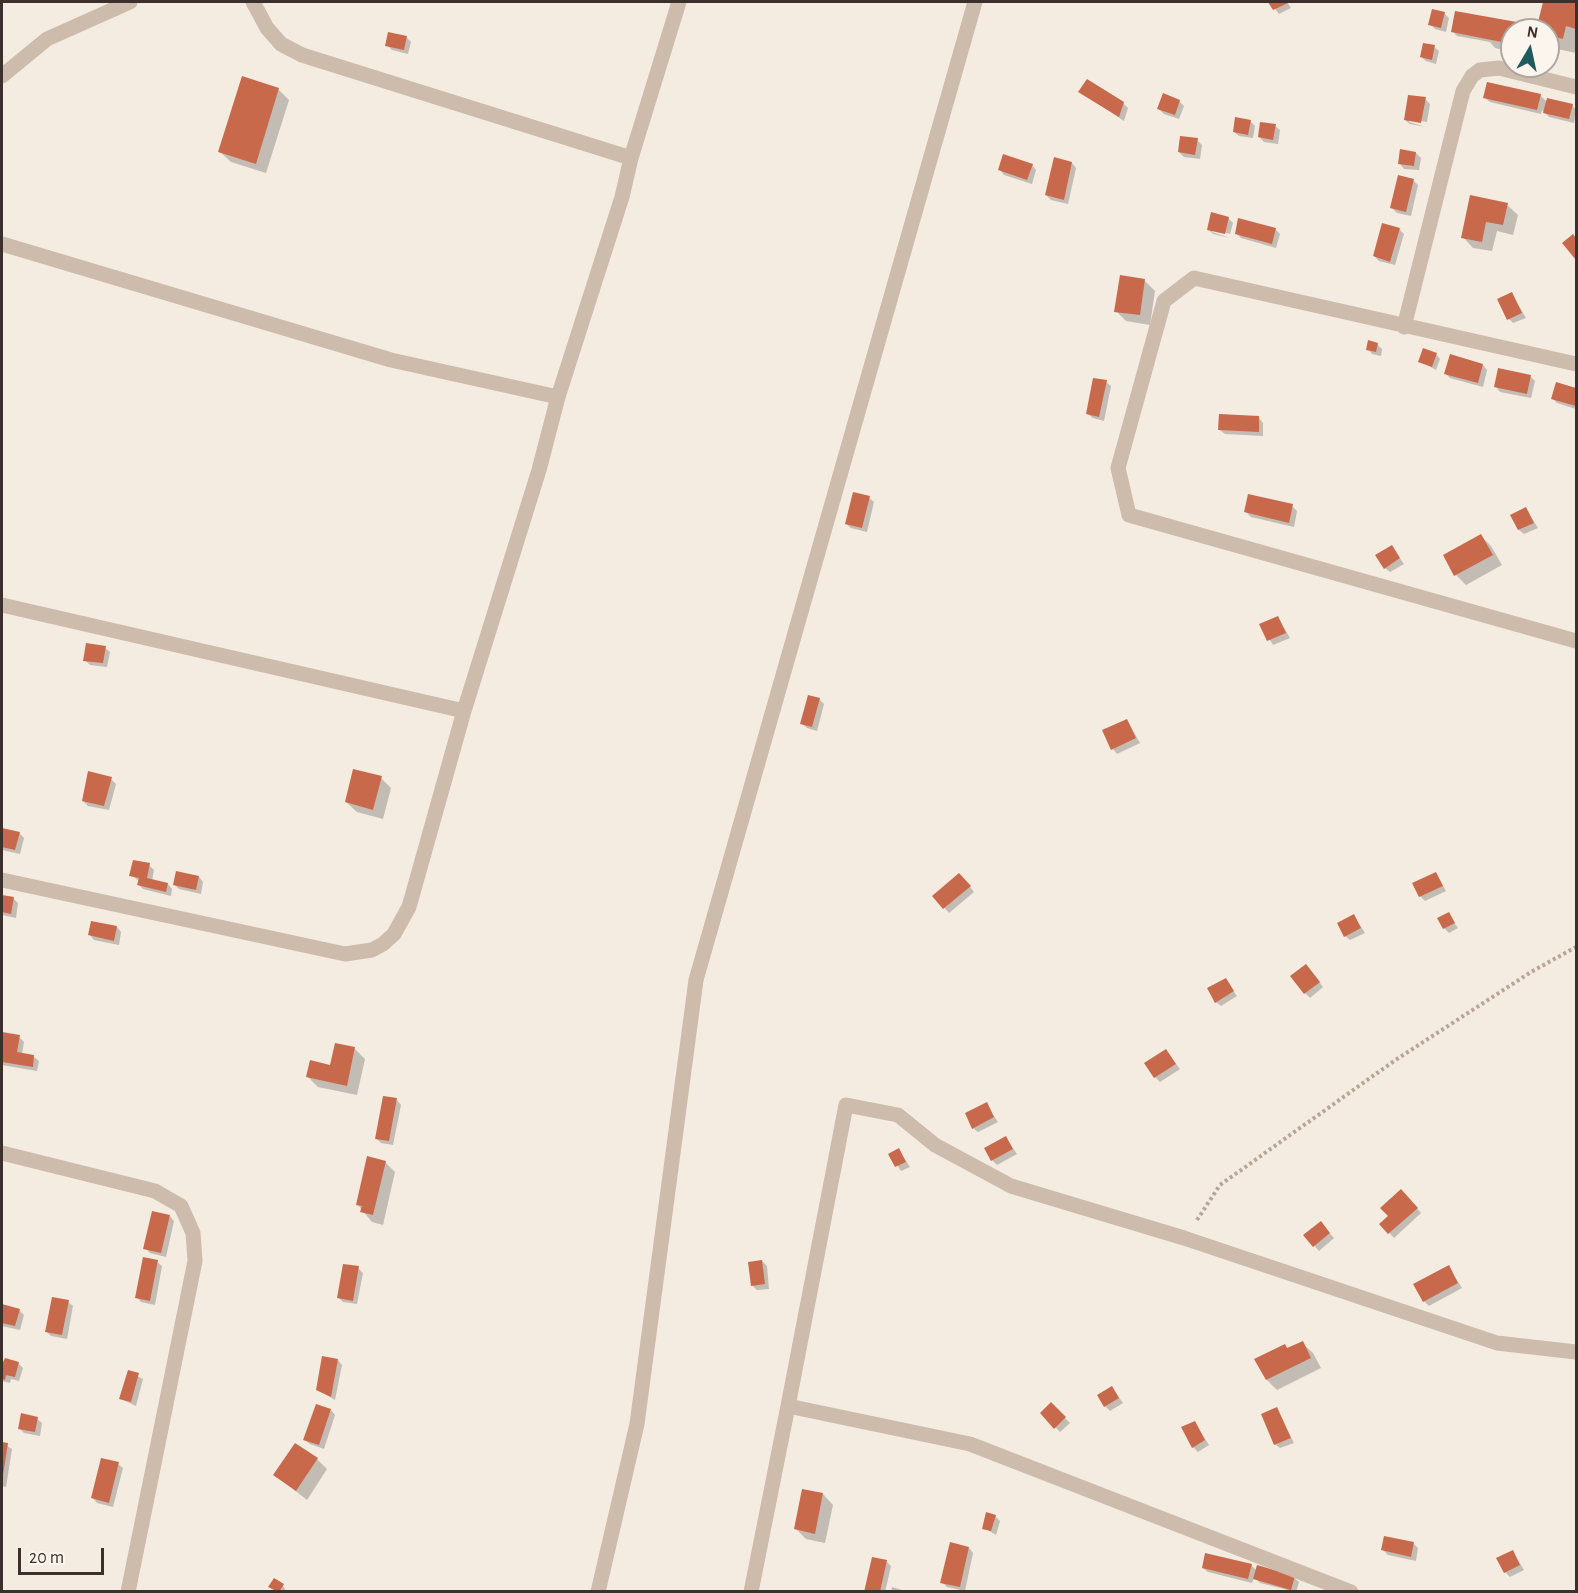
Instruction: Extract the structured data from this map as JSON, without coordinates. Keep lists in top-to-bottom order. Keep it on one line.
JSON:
{"scale_bar":"20 m","north":"top"}
